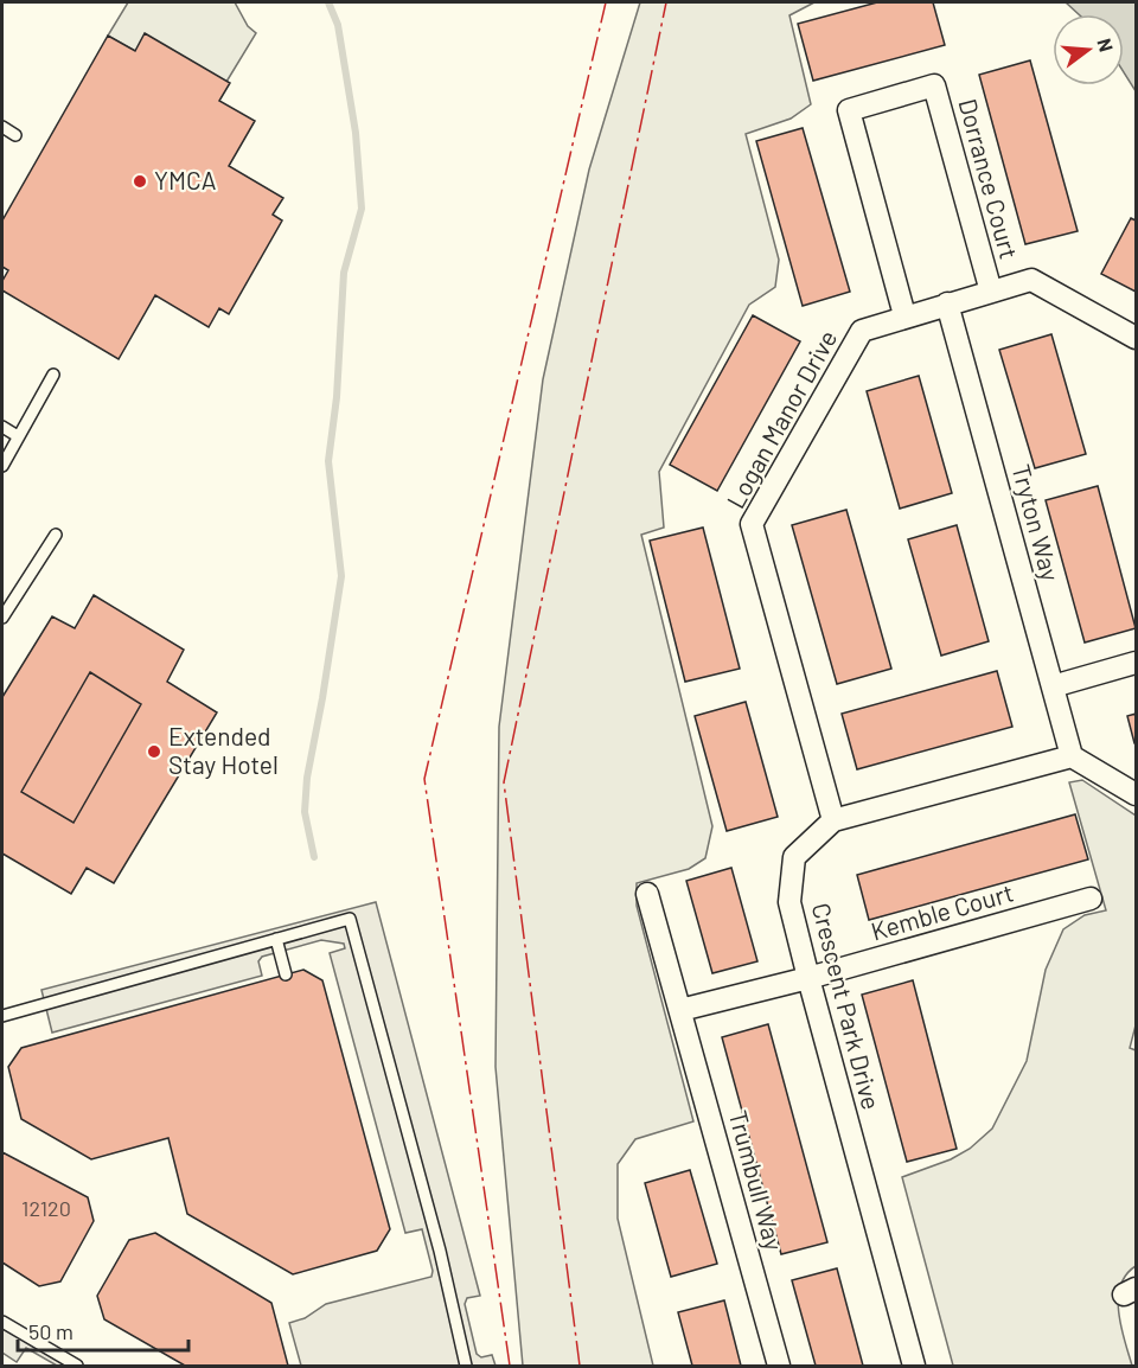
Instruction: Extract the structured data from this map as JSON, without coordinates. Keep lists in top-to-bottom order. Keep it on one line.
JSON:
{"streets":{"street":["Dorrance Court","Logan Manor Drive","Tryton Way","Kemble Court","Crescent Park Drive","Trumbull Way"]},"crossings":[["Dorrance Court","Logan Manor Drive"],["Logan Manor Drive","Tryton Way"],["Logan Manor Drive","Crescent Park Drive"],["Tryton Way","Crescent Park Drive"],["Kemble Court","Crescent Park Drive"]],"places":["YMCA","Extended Stay Hotel"],"house_numbers":["12120"],"scale_bar":"50 m","north":"right"}
